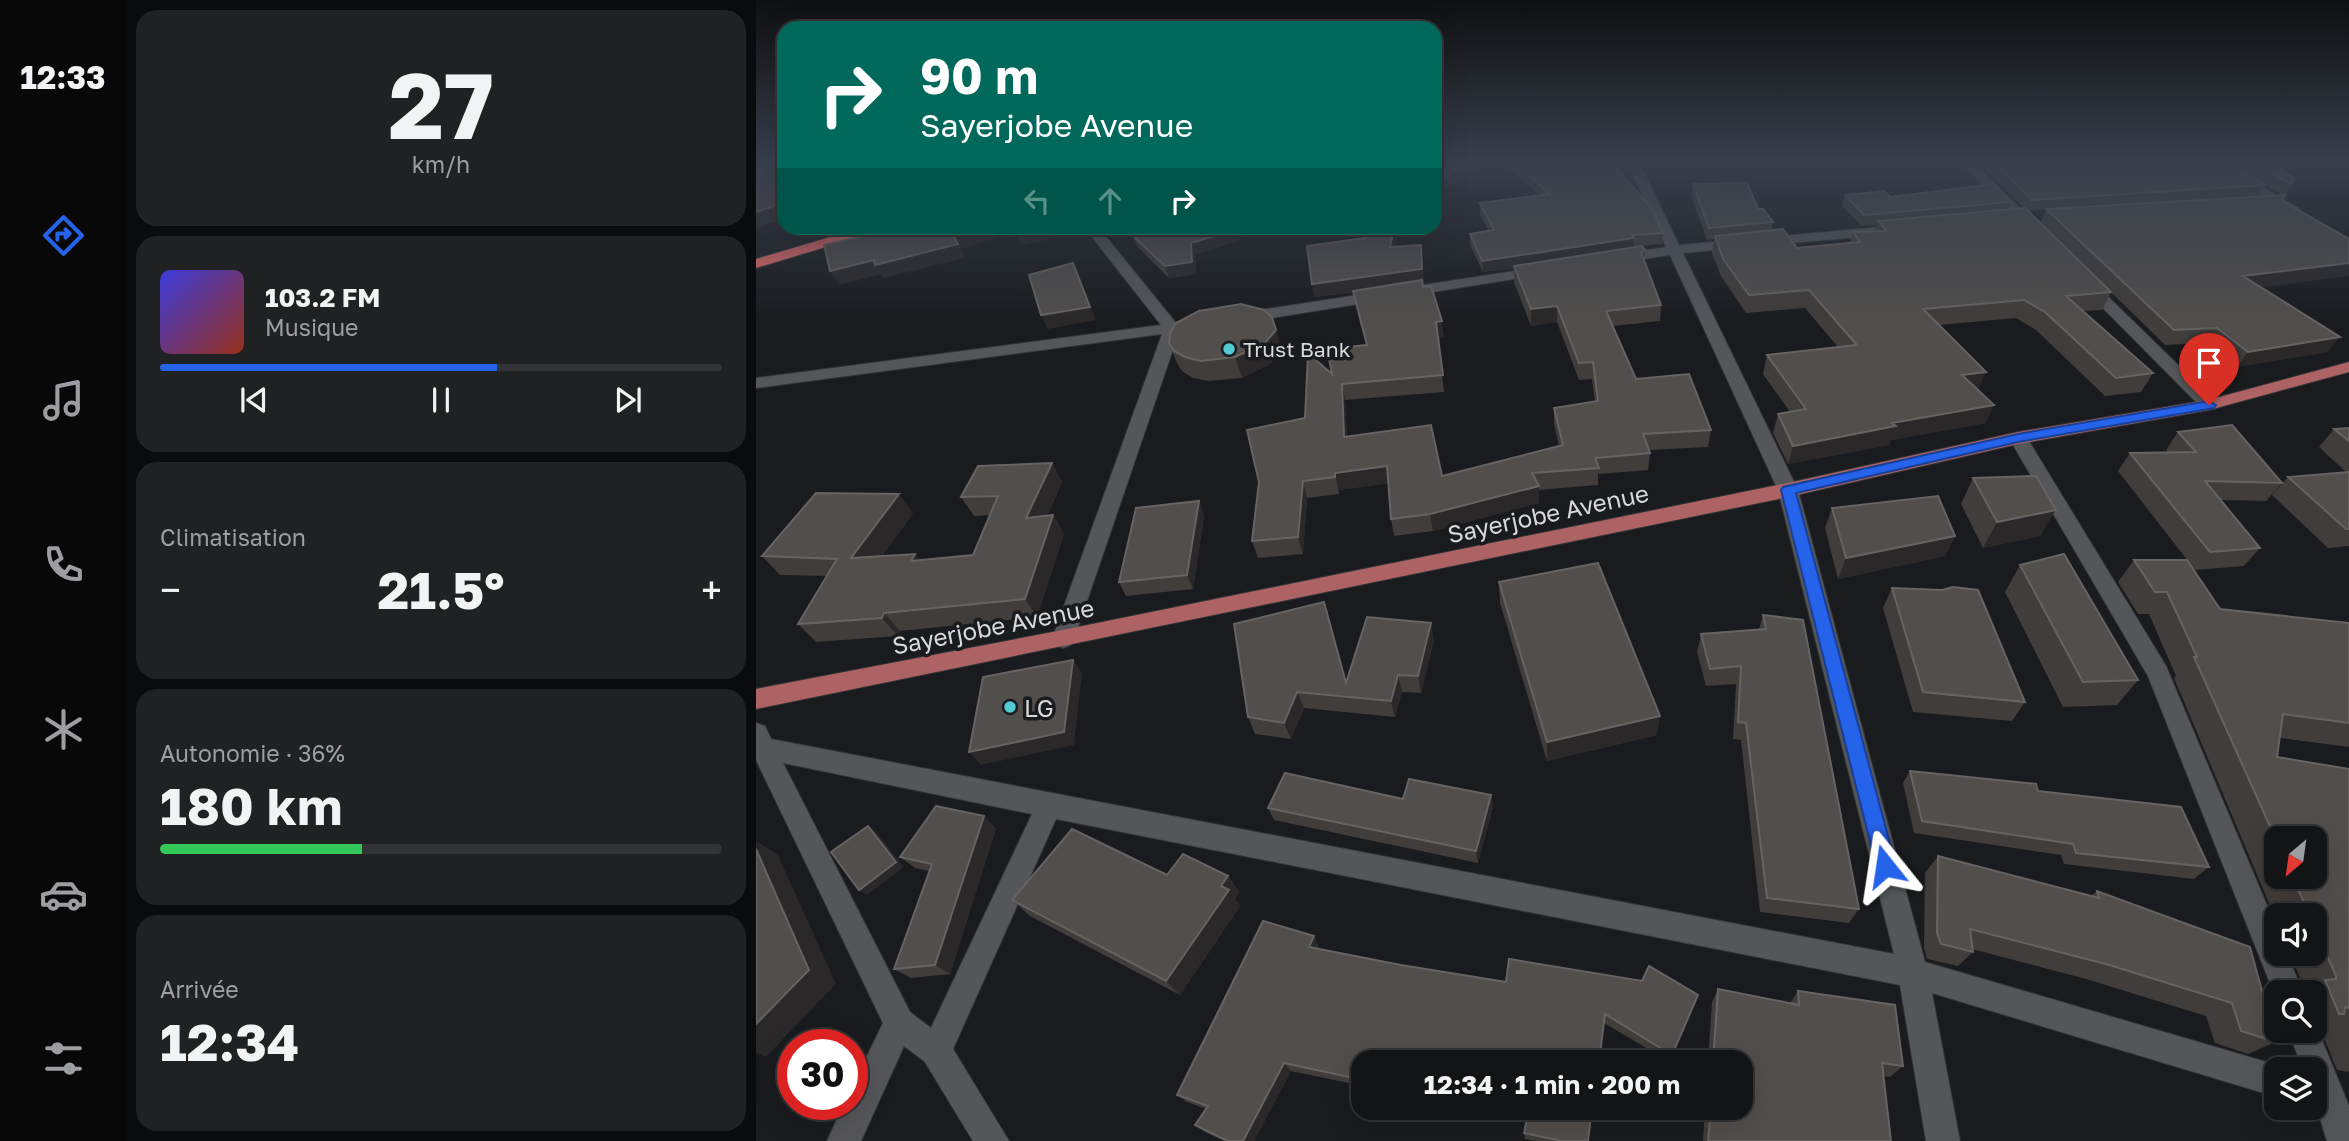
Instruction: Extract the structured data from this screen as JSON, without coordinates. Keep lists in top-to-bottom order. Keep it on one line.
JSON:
{"streets":{"main road":["Sayerjobe Avenue"]},"places":["Trust Bank","LG"],"north":"bottom left","page":{"tabs":"12:33","tile":[["27","km/h"],"Climatisation",["Autonomie · 36%","180 km"],["Arrivée","12:34"]],"turn":["90 m","Sayerjobe Avenue"],"song":["103.2 FM","Musique"],"heat":["−","21.5°","+"],"limit":"30","trip":"12:34 · 1 min · 200 m"}}
